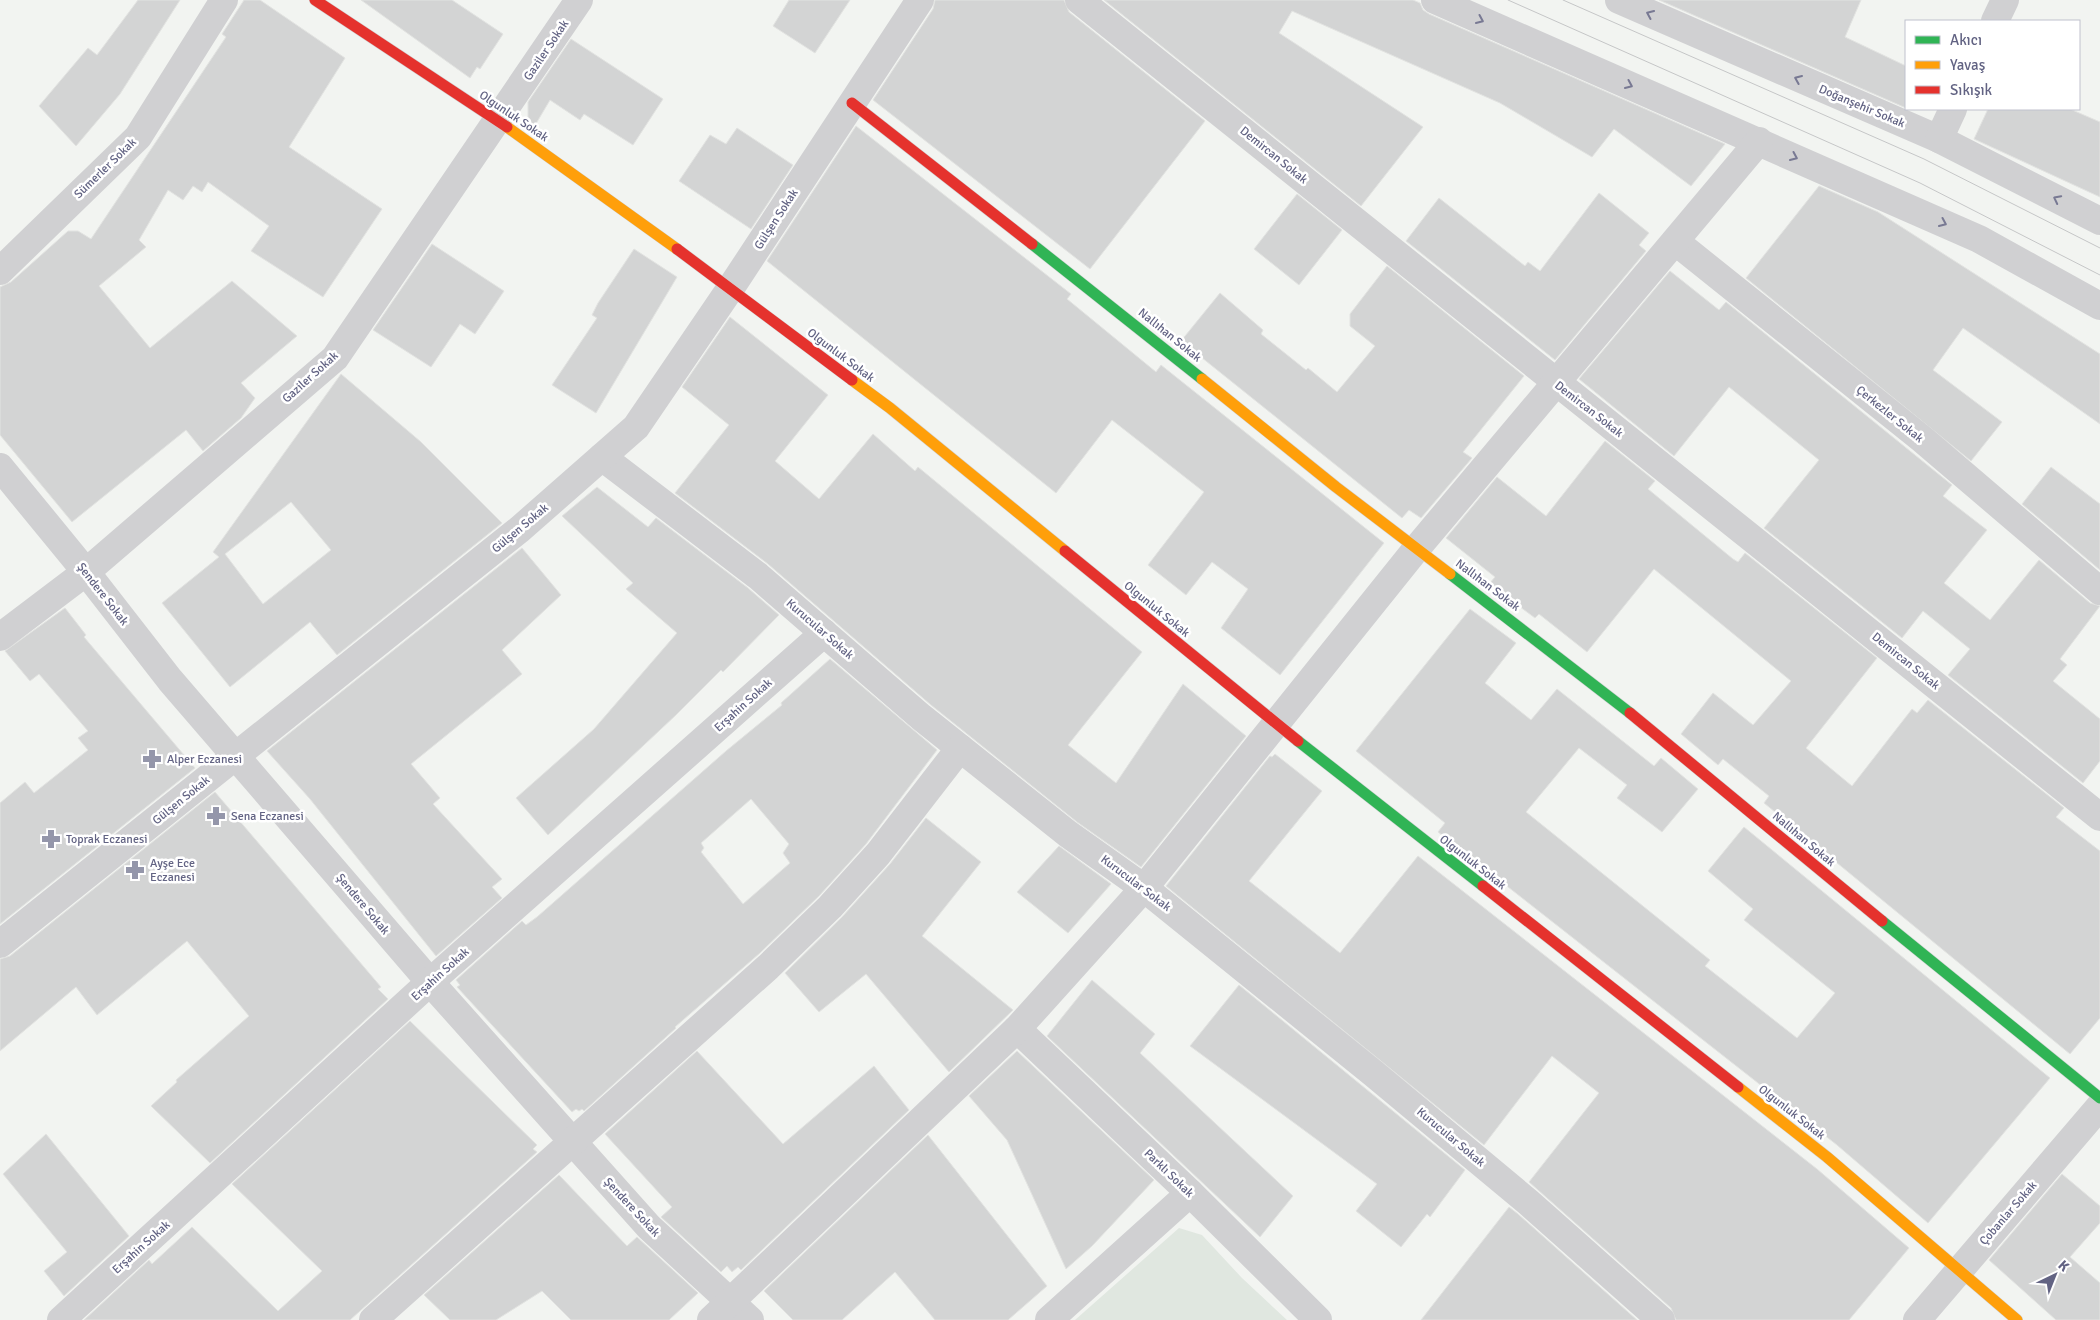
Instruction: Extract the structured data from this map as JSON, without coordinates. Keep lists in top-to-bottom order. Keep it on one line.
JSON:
{"streets":{"street":["Gaziler Sokak","Doğanşehir Sokak","Olgunluk Sokak","Demircan Sokak","Sümerler Sokak","Gülşen Sokak","Nallıhan Sokak","Çerkezler Sokak","Şendere Sokak","Kurucular Sokak","Erşahin Sokak","Parklı Sokak","Çobanlar Sokak"]},"crossings":[["Gaziler Sokak","Olgunluk Sokak"],["Gaziler Sokak","Şendere Sokak"],["Olgunluk Sokak","Gülşen Sokak"],["Olgunluk Sokak","Çobanlar Sokak"],["Gülşen Sokak","Nallıhan Sokak"],["Gülşen Sokak","Şendere Sokak"],["Gülşen Sokak","Kurucular Sokak"],["Şendere Sokak","Erşahin Sokak"],["Kurucular Sokak","Erşahin Sokak"]],"places":{"pharmacy":["Alper Eczanesi","Sena Eczanesi","Toprak Eczanesi","Ayşe Ece Eczanesi"]},"legend":["Akıcı","Yavaş","Sıkışık"],"north":"top right"}
